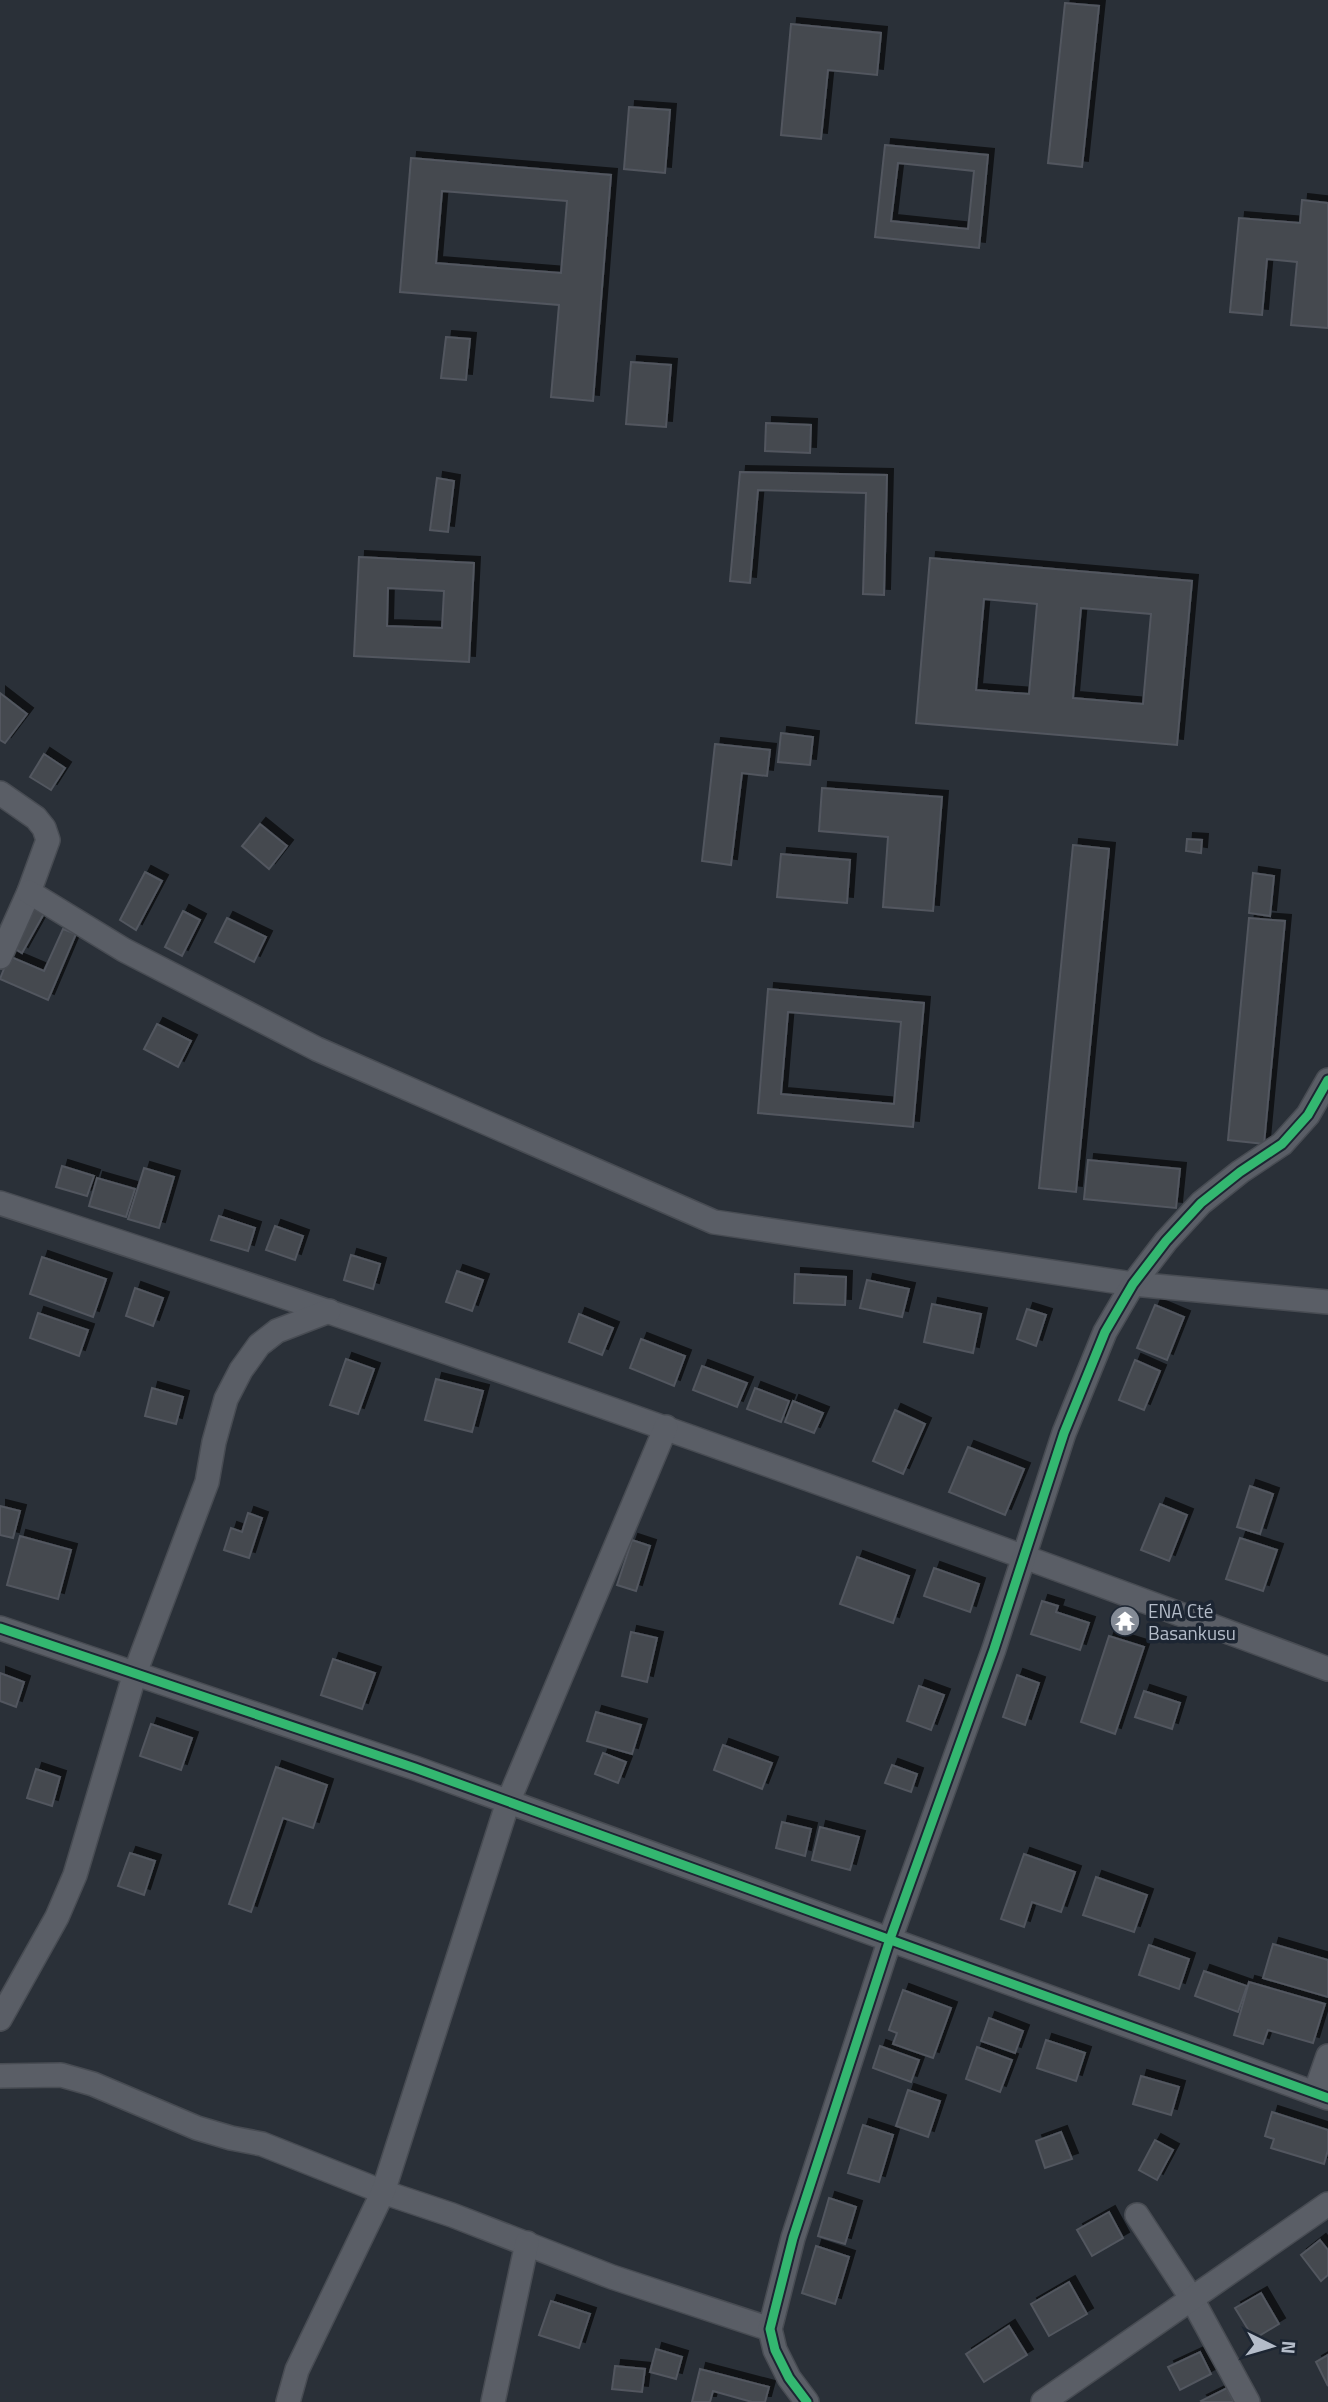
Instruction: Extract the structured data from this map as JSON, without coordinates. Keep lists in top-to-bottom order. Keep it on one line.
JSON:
{"places":{"temple":["ENA Cté Basankusu"]},"north":"right"}
